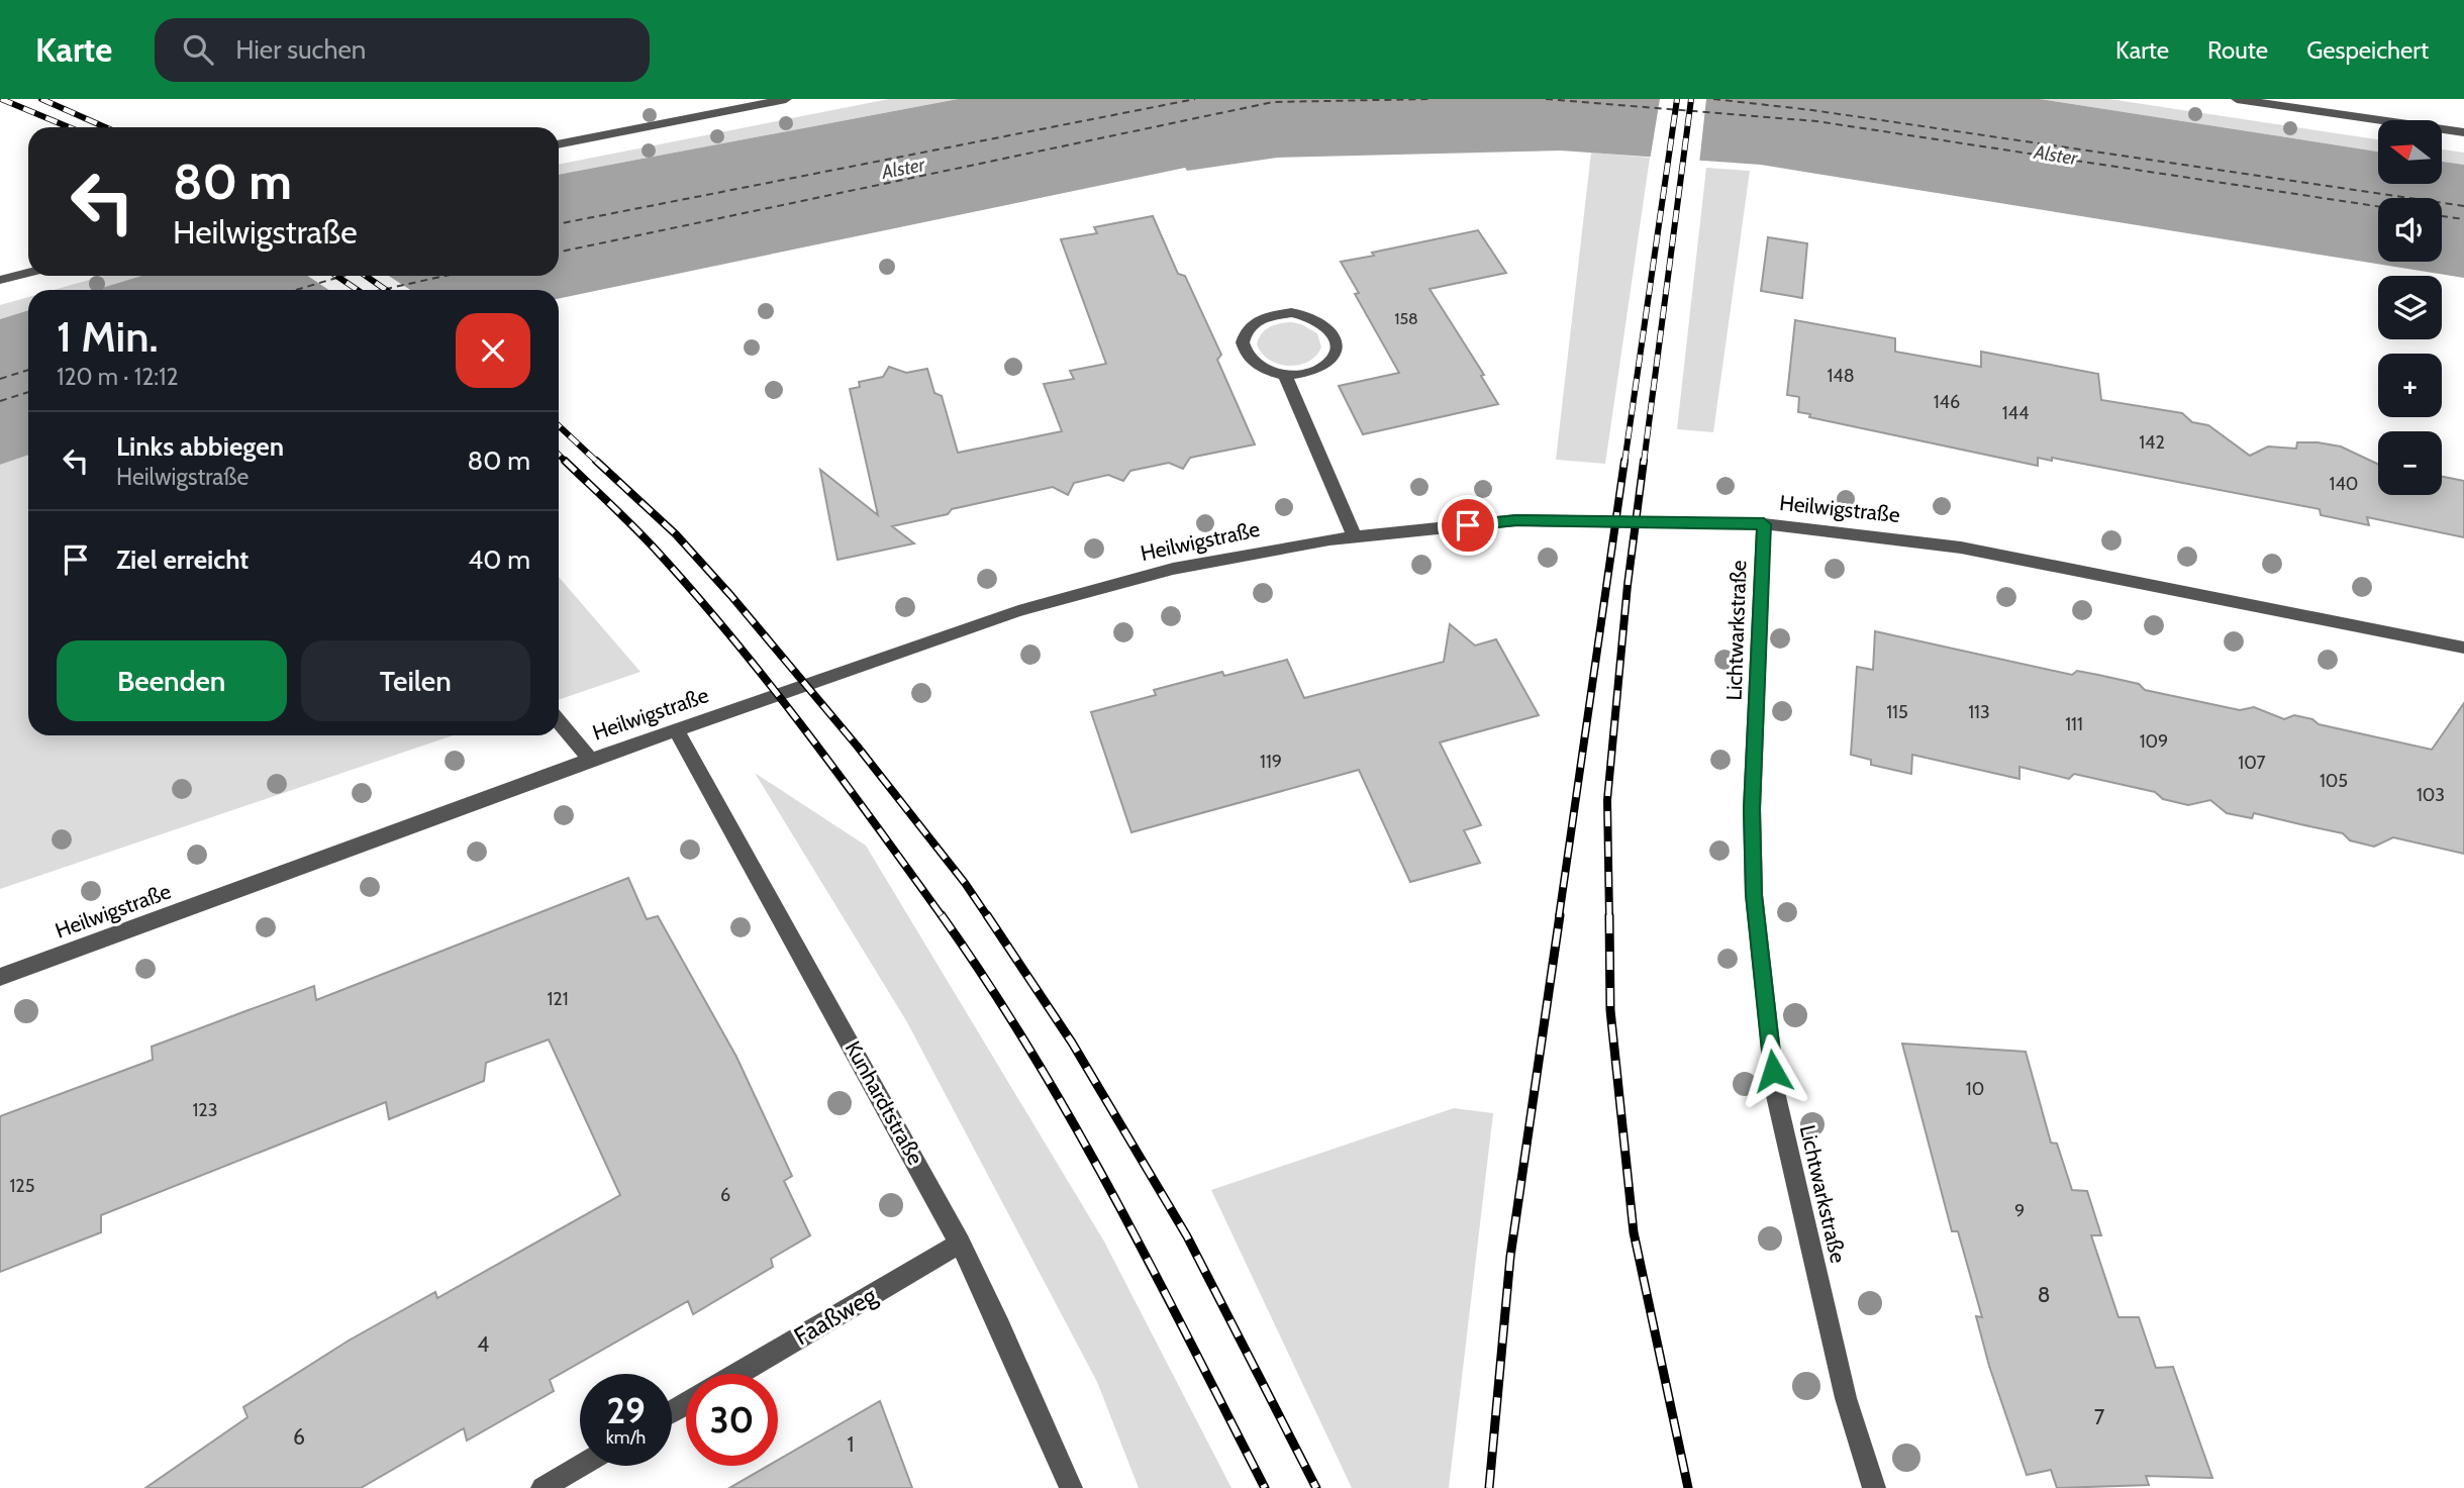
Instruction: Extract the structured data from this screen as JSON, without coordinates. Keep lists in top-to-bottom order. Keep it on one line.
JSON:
{"streets":{"street":["Heilwigstraße","Lichtwarkstraße","Kunhardtstraße","Faaßweg"]},"crossings":[["Heilwigstraße","Lichtwarkstraße"],["Heilwigstraße","Kunhardtstraße"],["Kunhardtstraße","Faaßweg"]],"water":["Alster"],"house_numbers":["158","148","146","144","142","140","115","113","111","109","119","107","105","103","121","10","123","125","6","9","8","4","7","6","1"],"north":"left","page":{"header":"Karte","search":"Hier suchen","nav":["Karte","Route","Gespeichert"],"map_buttons":["+","−"],"turn":["80 m","Heilwigstraße"],"heading":["1 Min.","120 m · 12:12"],"list":[{"name":"Links abbiegen","note":"Heilwigstraße","value":"80 m"},{"name":"Ziel erreicht","value":"40 m"}],"buttons":["Beenden","Teilen"],"speed":"29 km/h","limit":"30"}}
